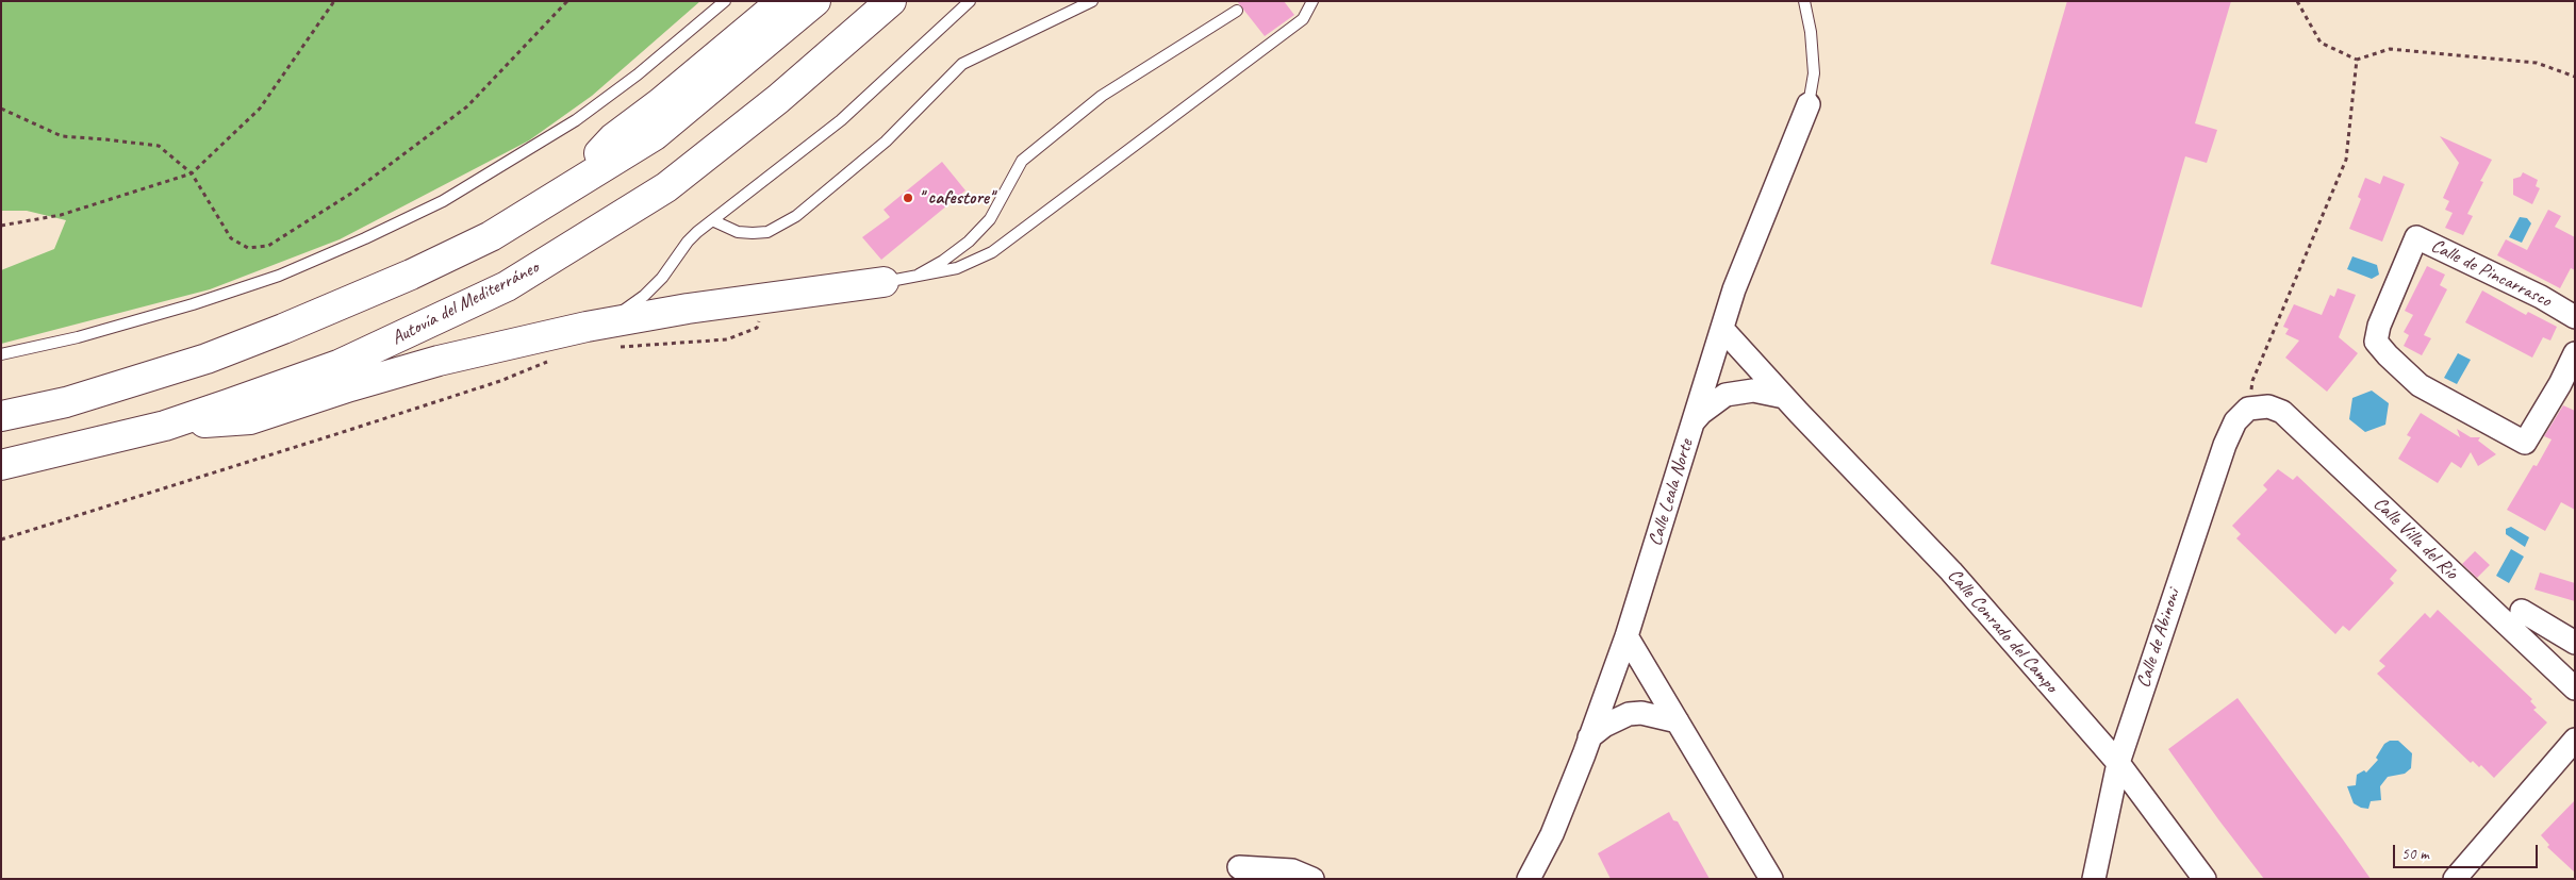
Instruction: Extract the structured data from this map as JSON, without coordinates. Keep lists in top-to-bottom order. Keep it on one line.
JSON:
{"streets":{"highway":["Autovía del Mediterráneo"],"street":["Calle de Pincarrasco","Calle Leala Norte","Calle Villa del Río","Calle Conrado del Campo","Calle de Abinoni"]},"crossings":[["Calle Leala Norte","Calle Conrado del Campo"],["Calle Villa del Río","Calle de Abinoni"],["Calle Conrado del Campo","Calle de Abinoni"]],"places":["\" cafestore\""],"scale_bar":"50 m"}
